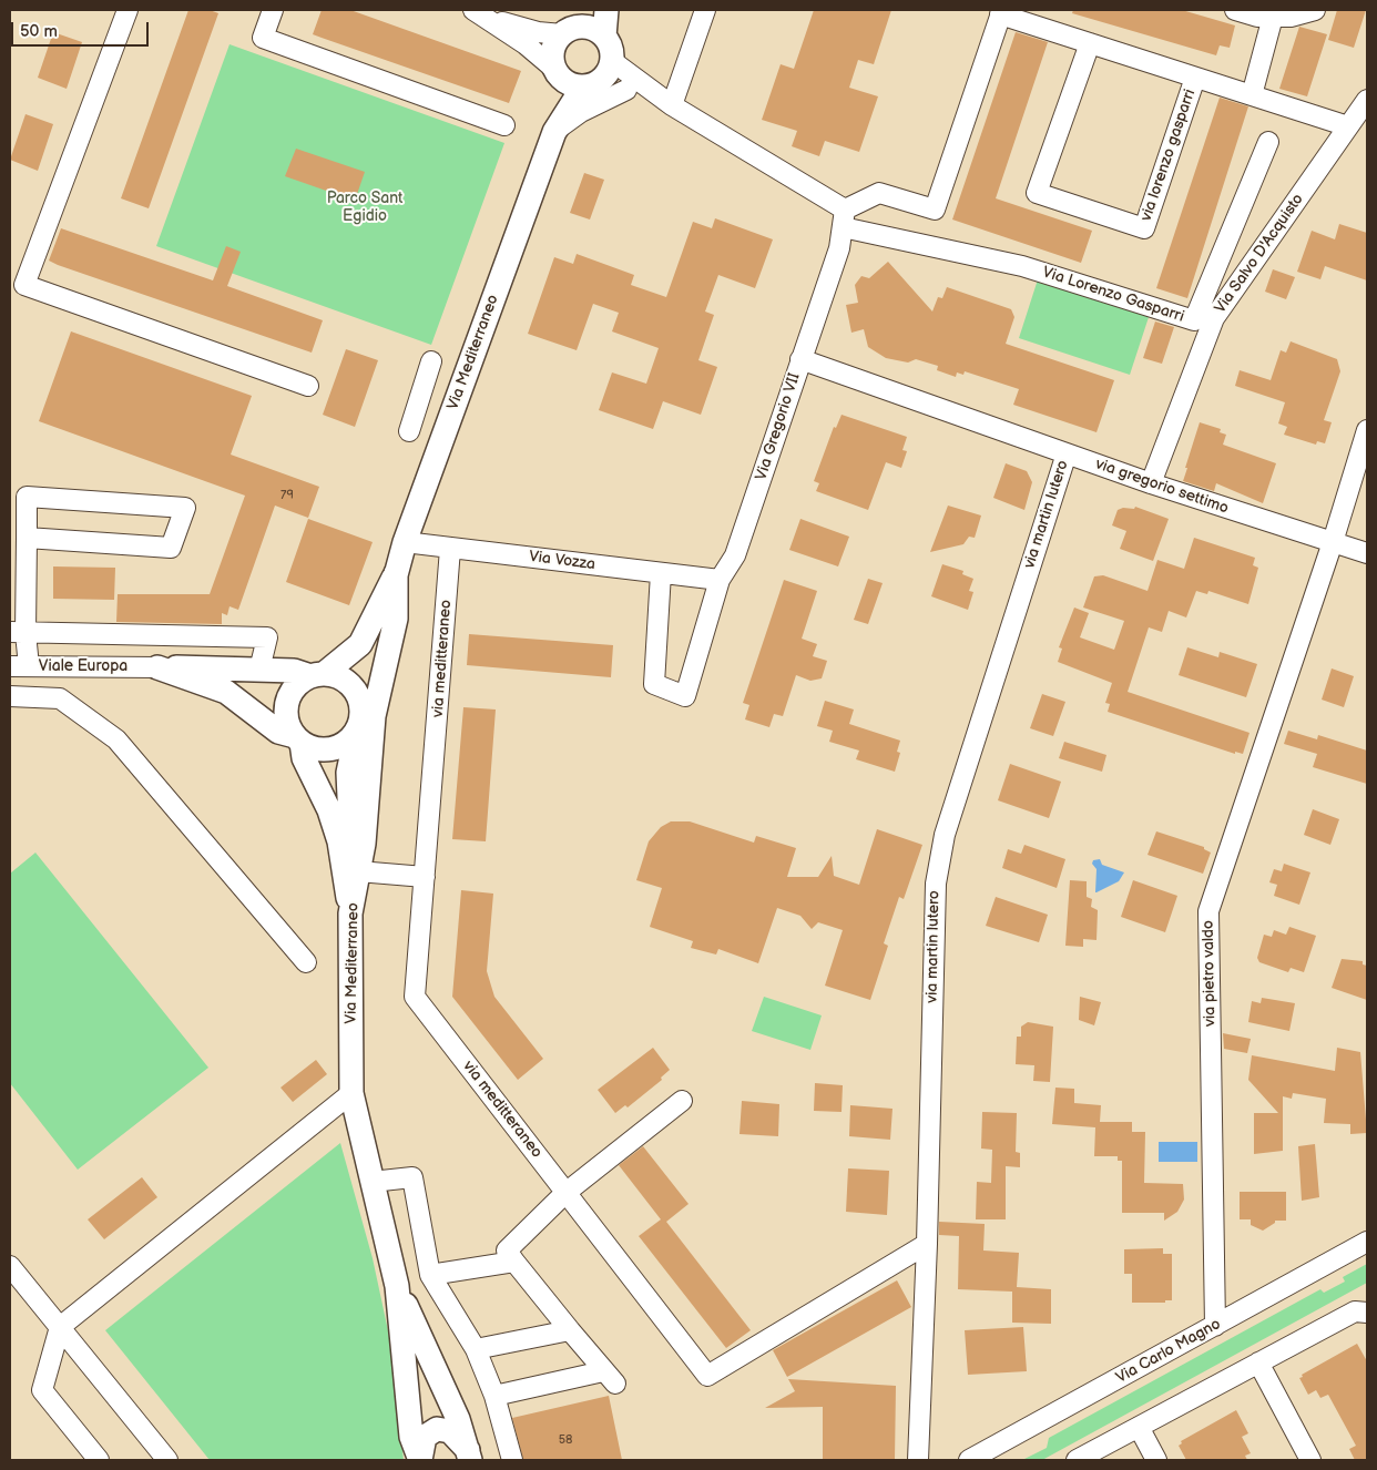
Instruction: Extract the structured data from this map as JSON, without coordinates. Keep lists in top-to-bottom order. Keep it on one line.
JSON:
{"streets":{"main road":["Via Mediterraneo"],"street":["via lorenzo gasparri","Via Salvo D'Acquisto","Via Lorenzo Gasparri","Via Gregorio VII","via gregorio settimo","via martin lutero","Via Vozza","via meditteraneo","Viale Europa","via pietro valdo","Via Carlo Magno"]},"crossings":[["via lorenzo gasparri","Via Salvo D'Acquisto"],["via lorenzo gasparri","Via Lorenzo Gasparri"],["via lorenzo gasparri","Via Gregorio VII"],["Via Salvo D'Acquisto","via gregorio settimo"],["Via Lorenzo Gasparri","Via Gregorio VII"],["Via Mediterraneo","Via Vozza"],["Via Gregorio VII","via gregorio settimo"],["Via Gregorio VII","Via Vozza"],["via gregorio settimo","via martin lutero"],["via gregorio settimo","via pietro valdo"],["via martin lutero","via meditteraneo"],["Via Vozza","via meditteraneo"],["via pietro valdo","Via Carlo Magno"]],"parks":["Parco Sant Egidio"],"house_numbers":["79","58"],"scale_bar":"50 m"}
